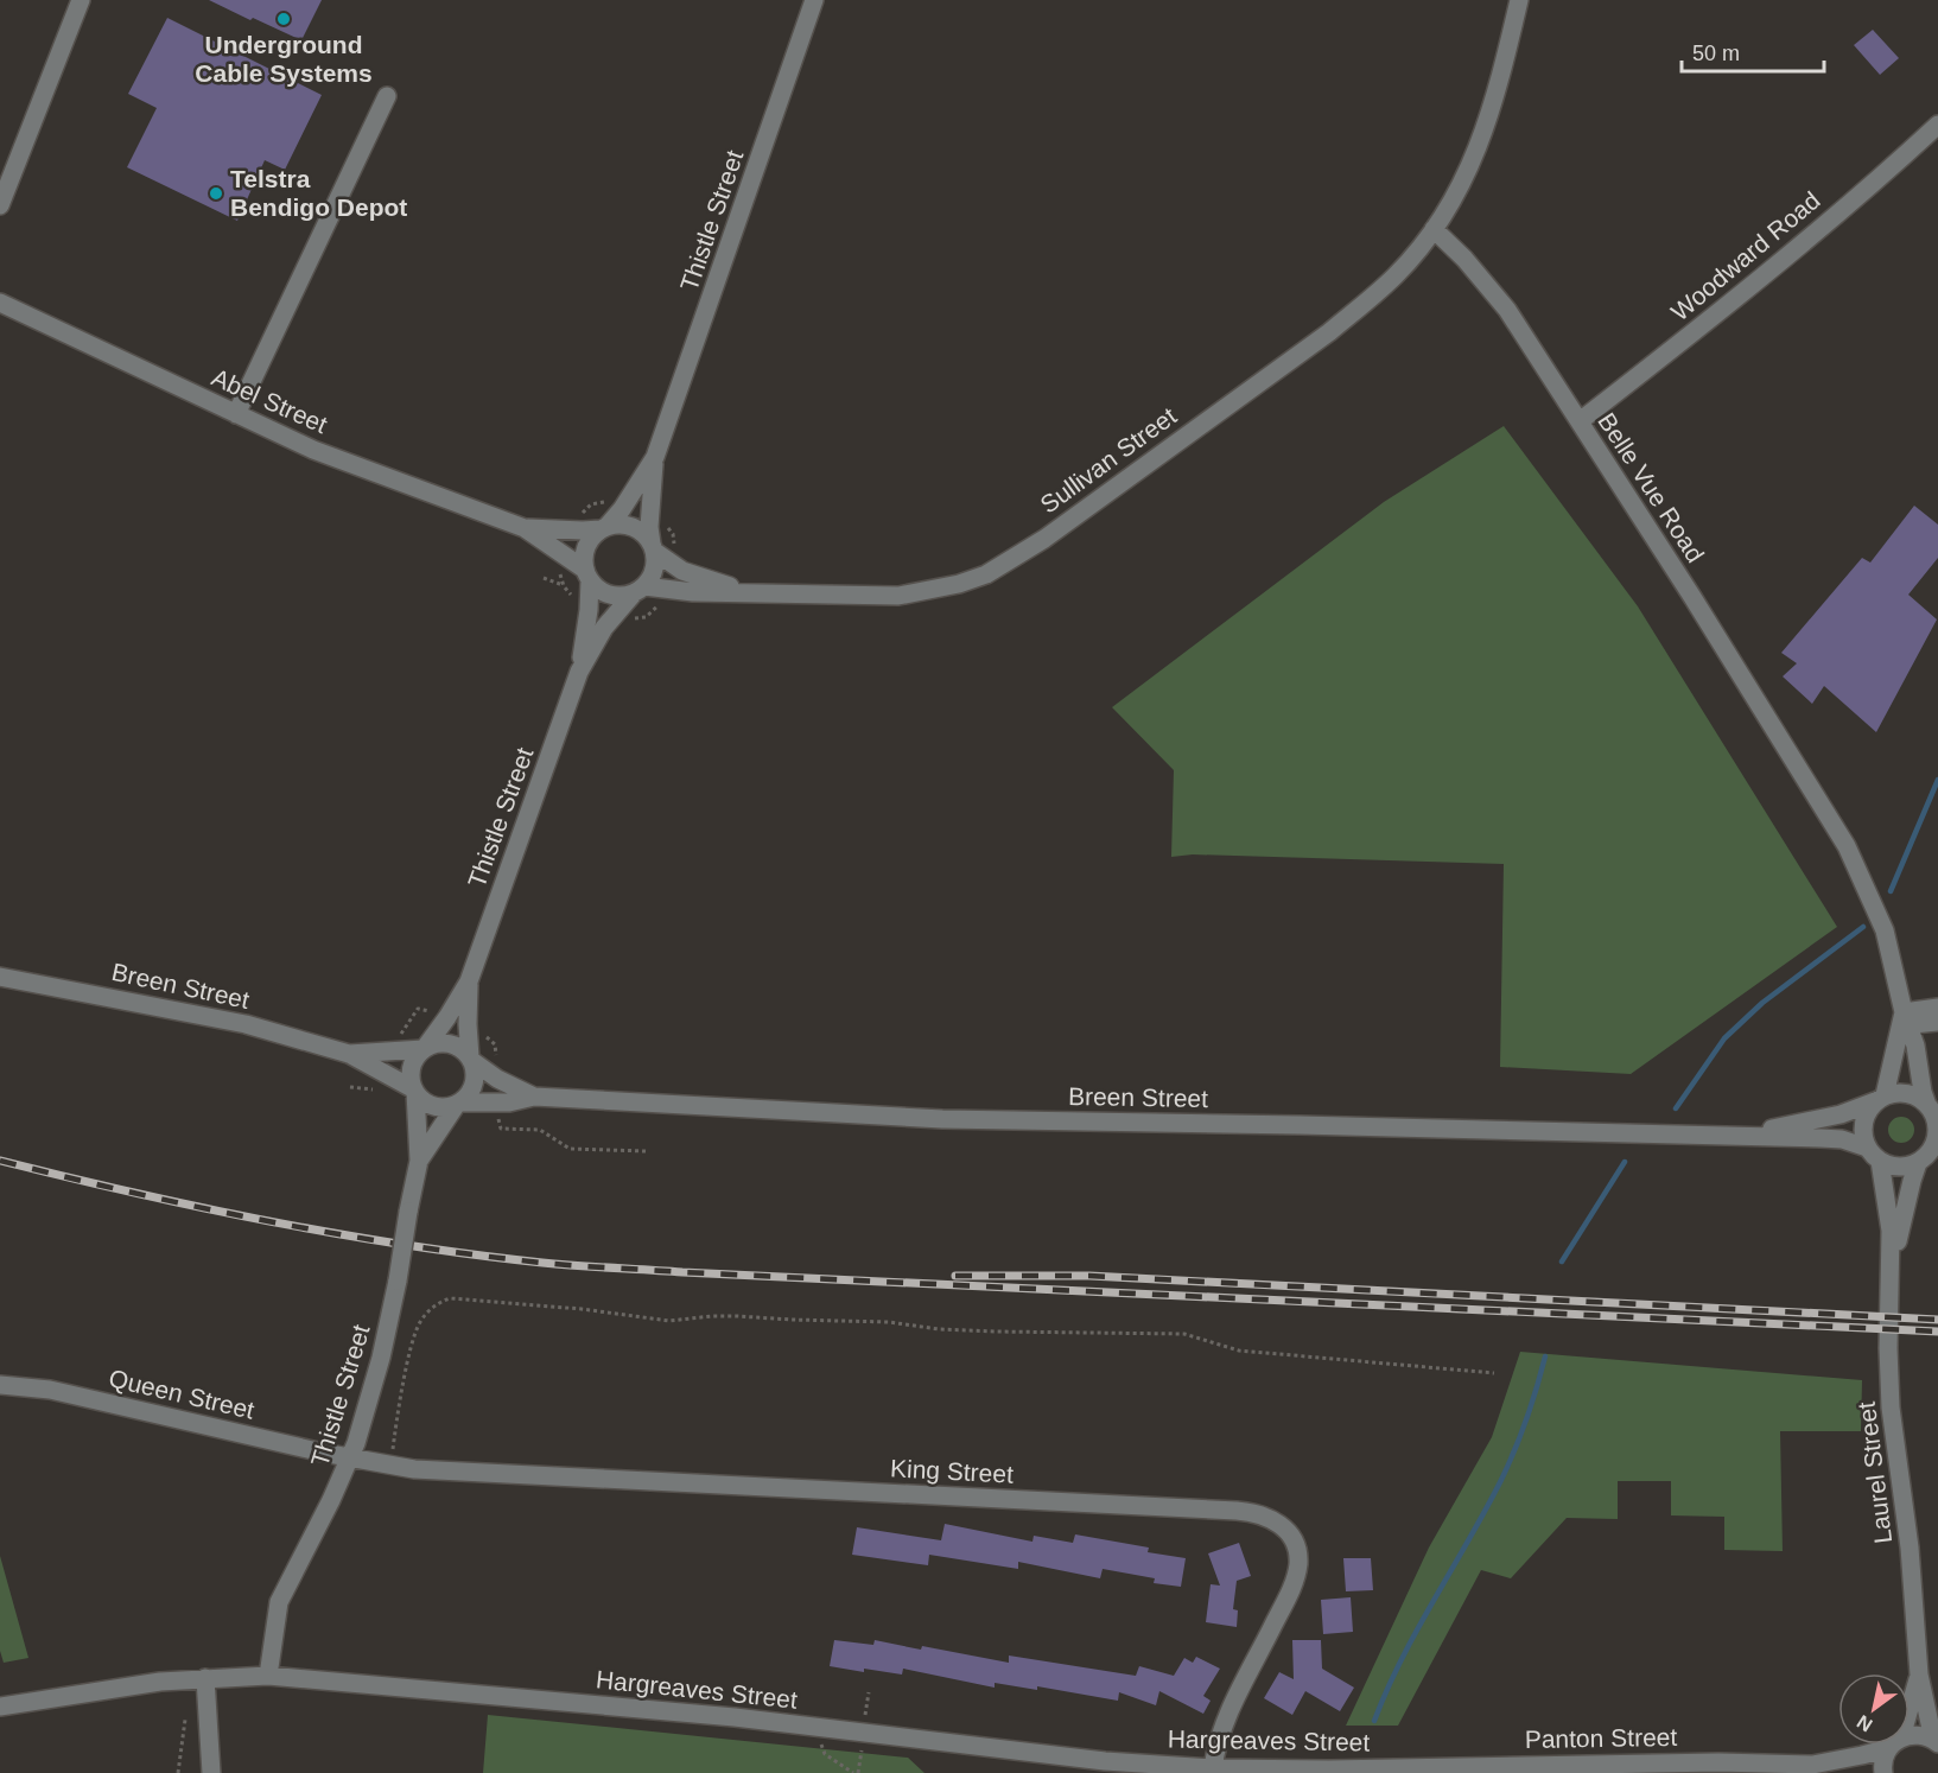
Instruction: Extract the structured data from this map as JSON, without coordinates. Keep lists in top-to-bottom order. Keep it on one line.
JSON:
{"streets":{"street":["Thistle Street","Woodward Road","Abel Street","Sullivan Street","Belle Vue Road","Breen Street","Queen Street","King Street","Laurel Street","Hargreaves Street","Panton Street"]},"crossings":[["Thistle Street","Abel Street"],["Thistle Street","Sullivan Street"],["Thistle Street","Breen Street"],["Thistle Street","Queen Street"],["Thistle Street","King Street"],["Thistle Street","Hargreaves Street"],["Woodward Road","Belle Vue Road"],["Abel Street","Sullivan Street"],["Sullivan Street","Belle Vue Road"],["Belle Vue Road","Breen Street"],["Belle Vue Road","Laurel Street"],["Breen Street","Laurel Street"],["Queen Street","King Street"],["King Street","Hargreaves Street"],["Hargreaves Street","Panton Street"]],"places":["Underground Cable Systems","Telstra Bendigo Depot"],"scale_bar":"50 m","north":"bottom left"}
